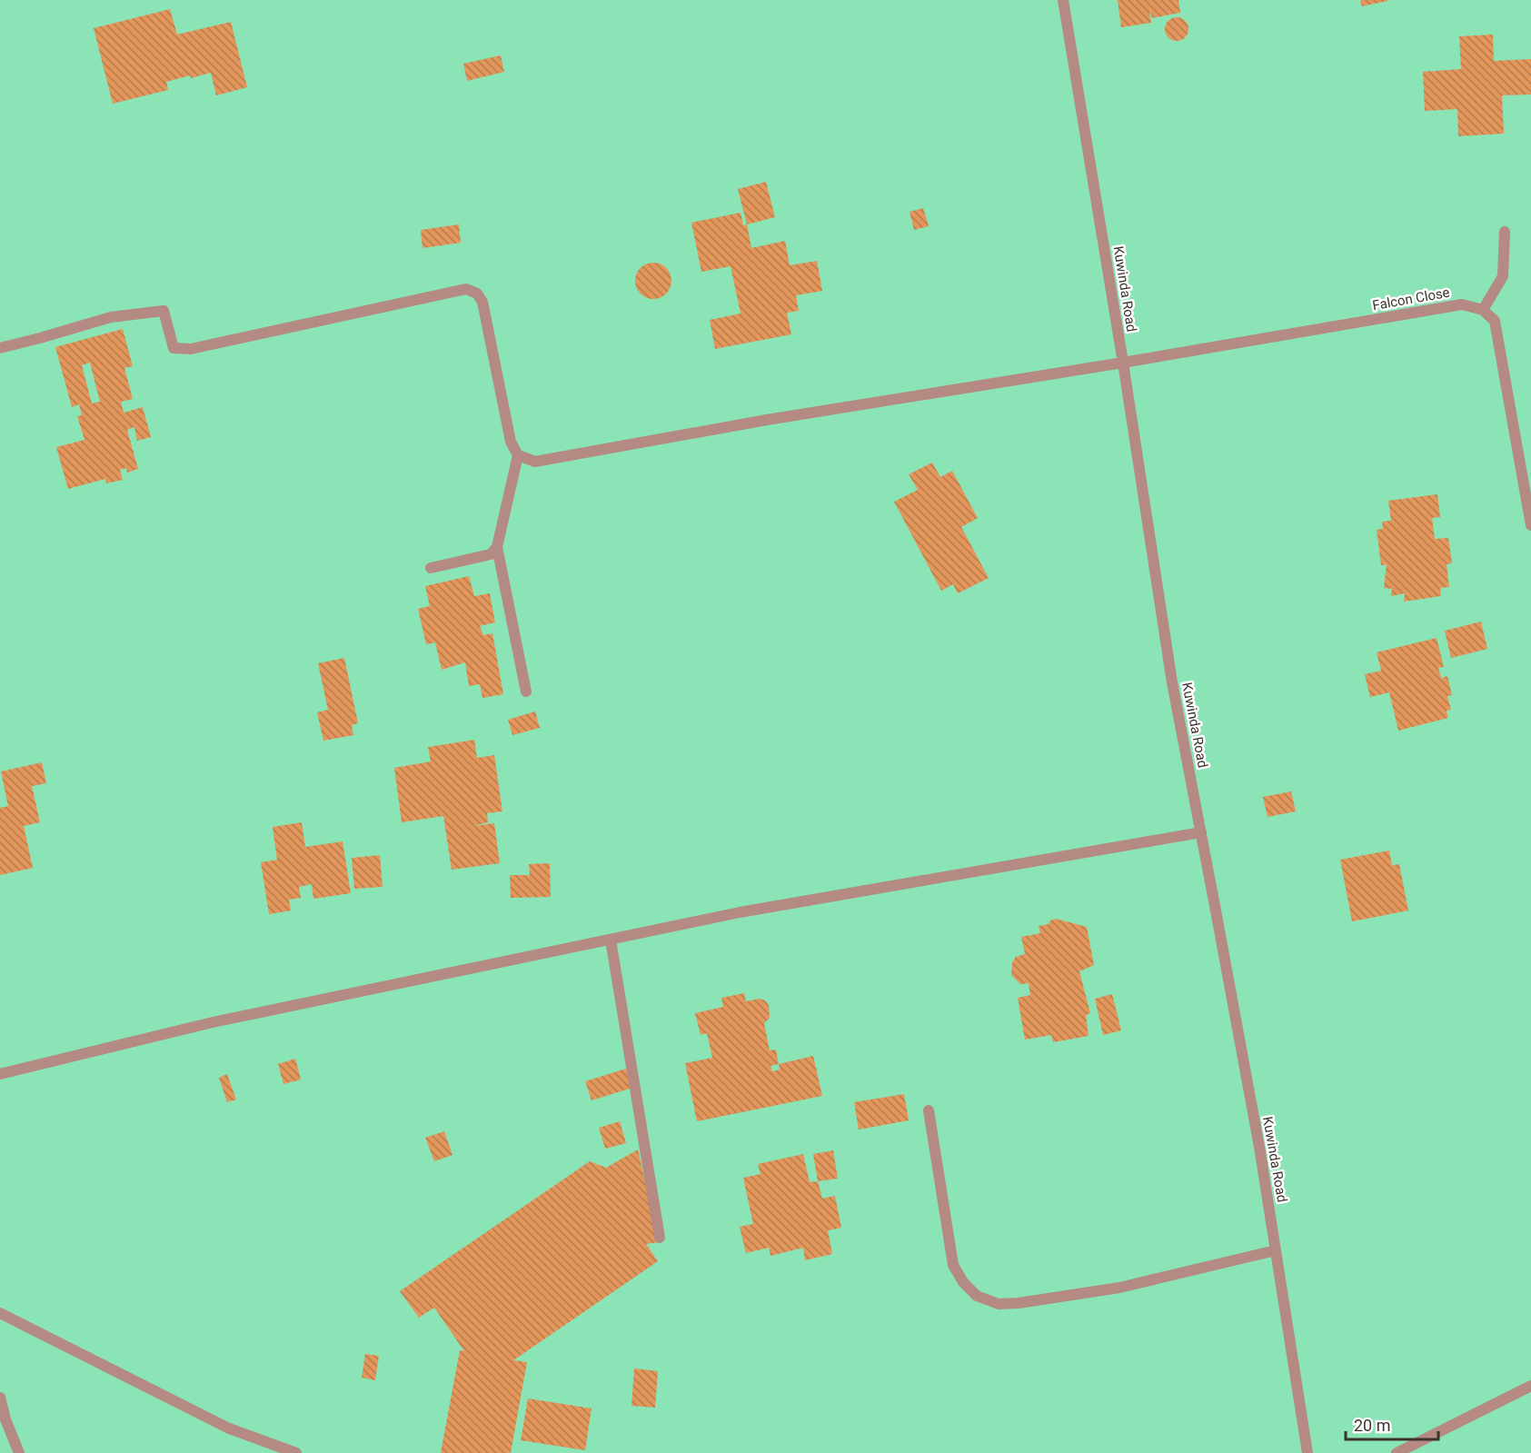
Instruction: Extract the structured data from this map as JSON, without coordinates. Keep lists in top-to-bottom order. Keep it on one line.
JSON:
{"streets":{"street":["Kuwinda Road","Falcon Close"]},"crossings":[["Kuwinda Road","Falcon Close"]],"scale_bar":"20 m"}
